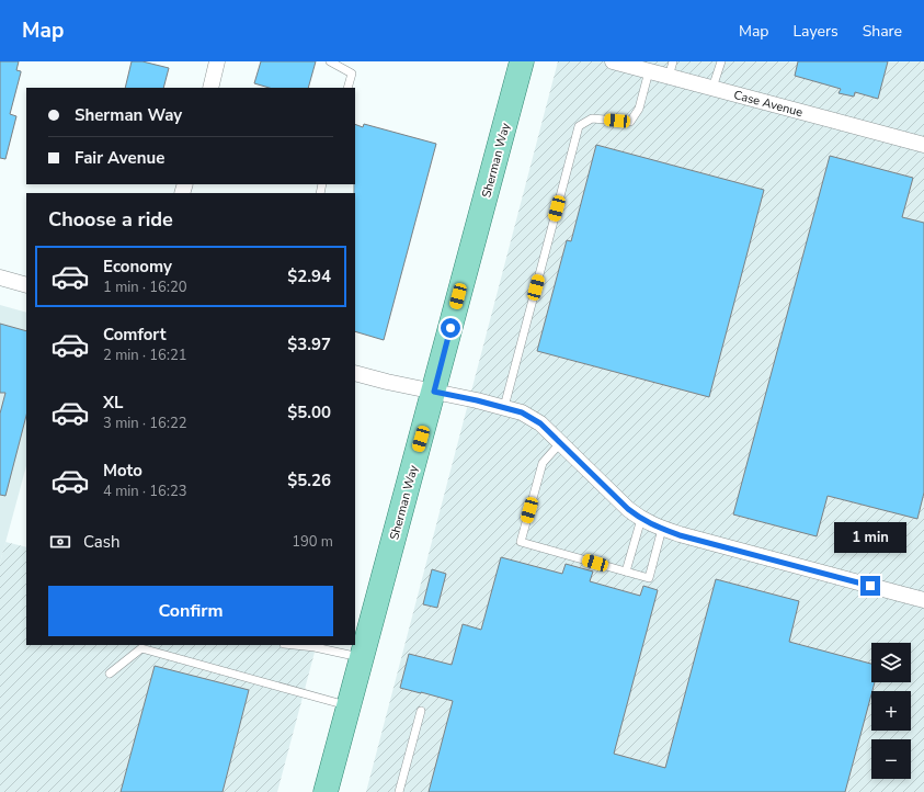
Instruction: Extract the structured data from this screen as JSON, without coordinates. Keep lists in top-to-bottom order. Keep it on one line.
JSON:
{"streets":{"main road":["Sherman Way"],"street":["Case Avenue"]},"page":{"header":"Map","nav":["Map","Layers","Share"],"banner":["Sherman Way","Fair Avenue"],"heading":"Choose a ride","list":[{"name":"Economy","note":"1 min · 16:20","value":"$2.94"},{"name":"Comfort","note":"2 min · 16:21","value":"$3.97"},{"name":"XL","note":"3 min · 16:22","value":"$5.00"},{"name":"Moto","note":"4 min · 16:23","value":"$5.26"}],"pay":["Cash","190 m"],"bubble":"1 min","buttons":"Confirm","map_buttons":["+","−"]}}
